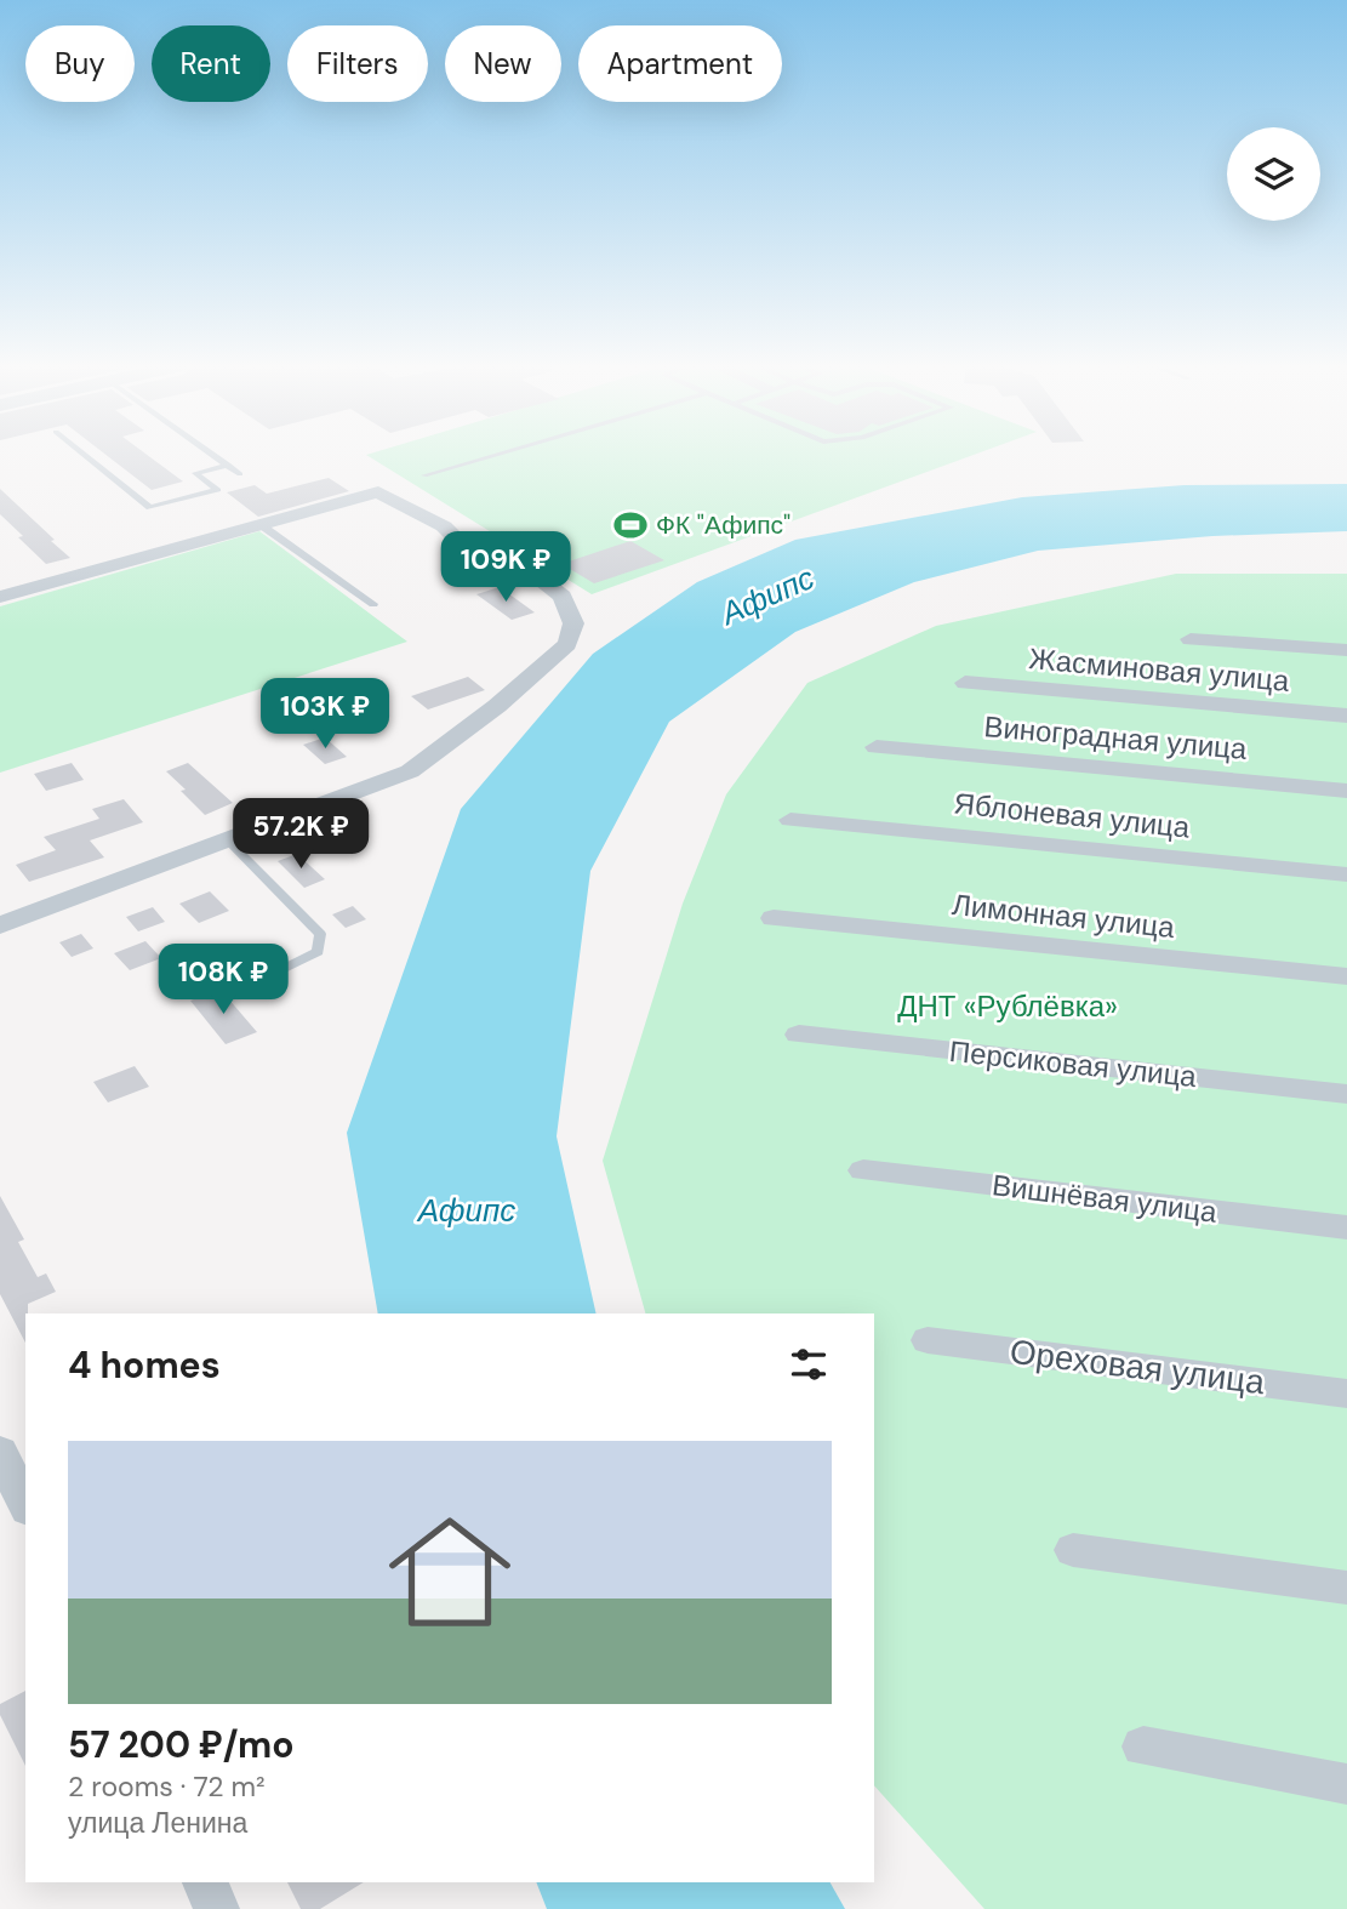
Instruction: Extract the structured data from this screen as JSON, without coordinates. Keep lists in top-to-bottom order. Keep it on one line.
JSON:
{"streets":{"street":["Жасминовая улица","Виноградная улица","Яблоневая улица","Лимонная улица","Персиковая улица","Вишнёвая улица","Ореховая улица"]},"water":["Афипс"],"parks":["ДНТ «Рублёвка»"],"places":{"sports":["ФК \"Афипс\""]},"page":{"chip":["Buy","Rent","Filters","New","Apartment"],"price":["109K ₽","103K ₽","57.2K ₽","108K ₽"],"heading":"4 homes","list":[{"name":"57 200 ₽/mo","note":"2 rooms · 72 m² · улица Ленина"}]}}
